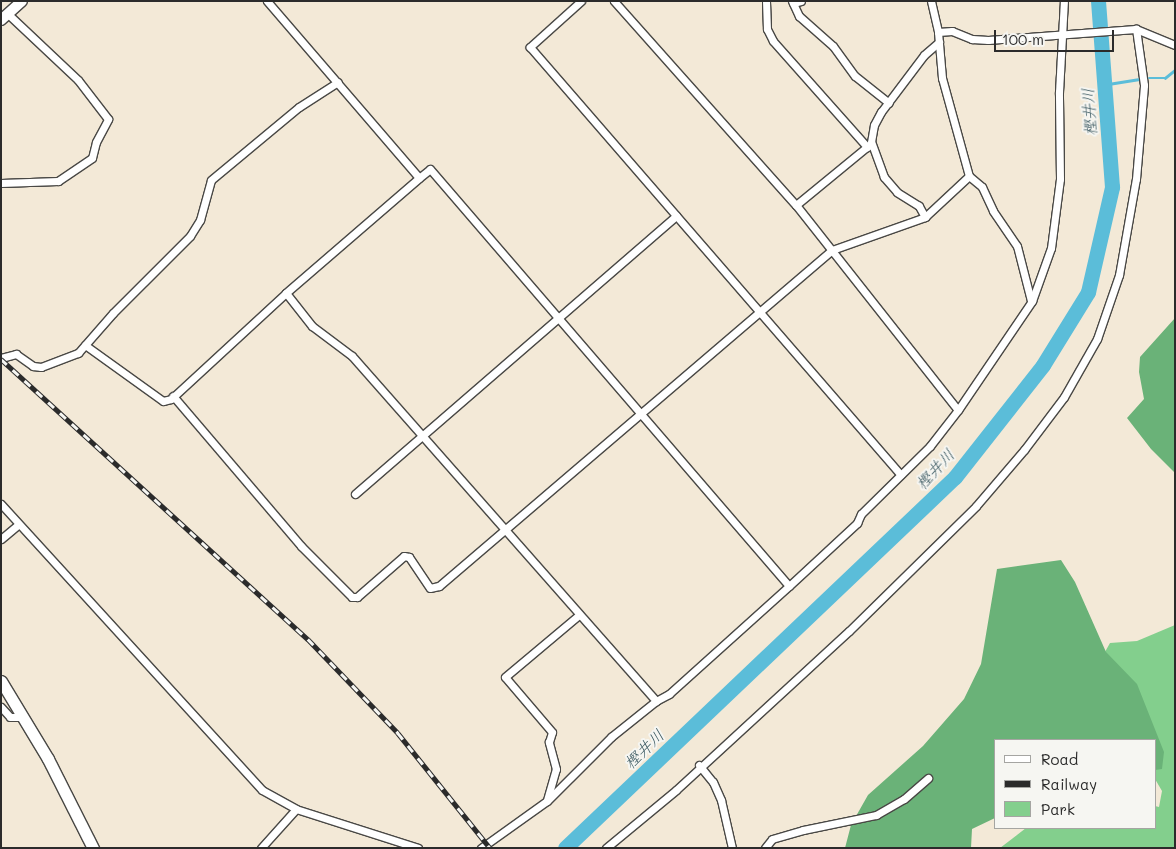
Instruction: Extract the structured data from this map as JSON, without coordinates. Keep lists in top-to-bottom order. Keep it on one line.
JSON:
{"water":["樫井川"],"legend":["Road","Railway","Park"],"scale_bar":"100 m"}
